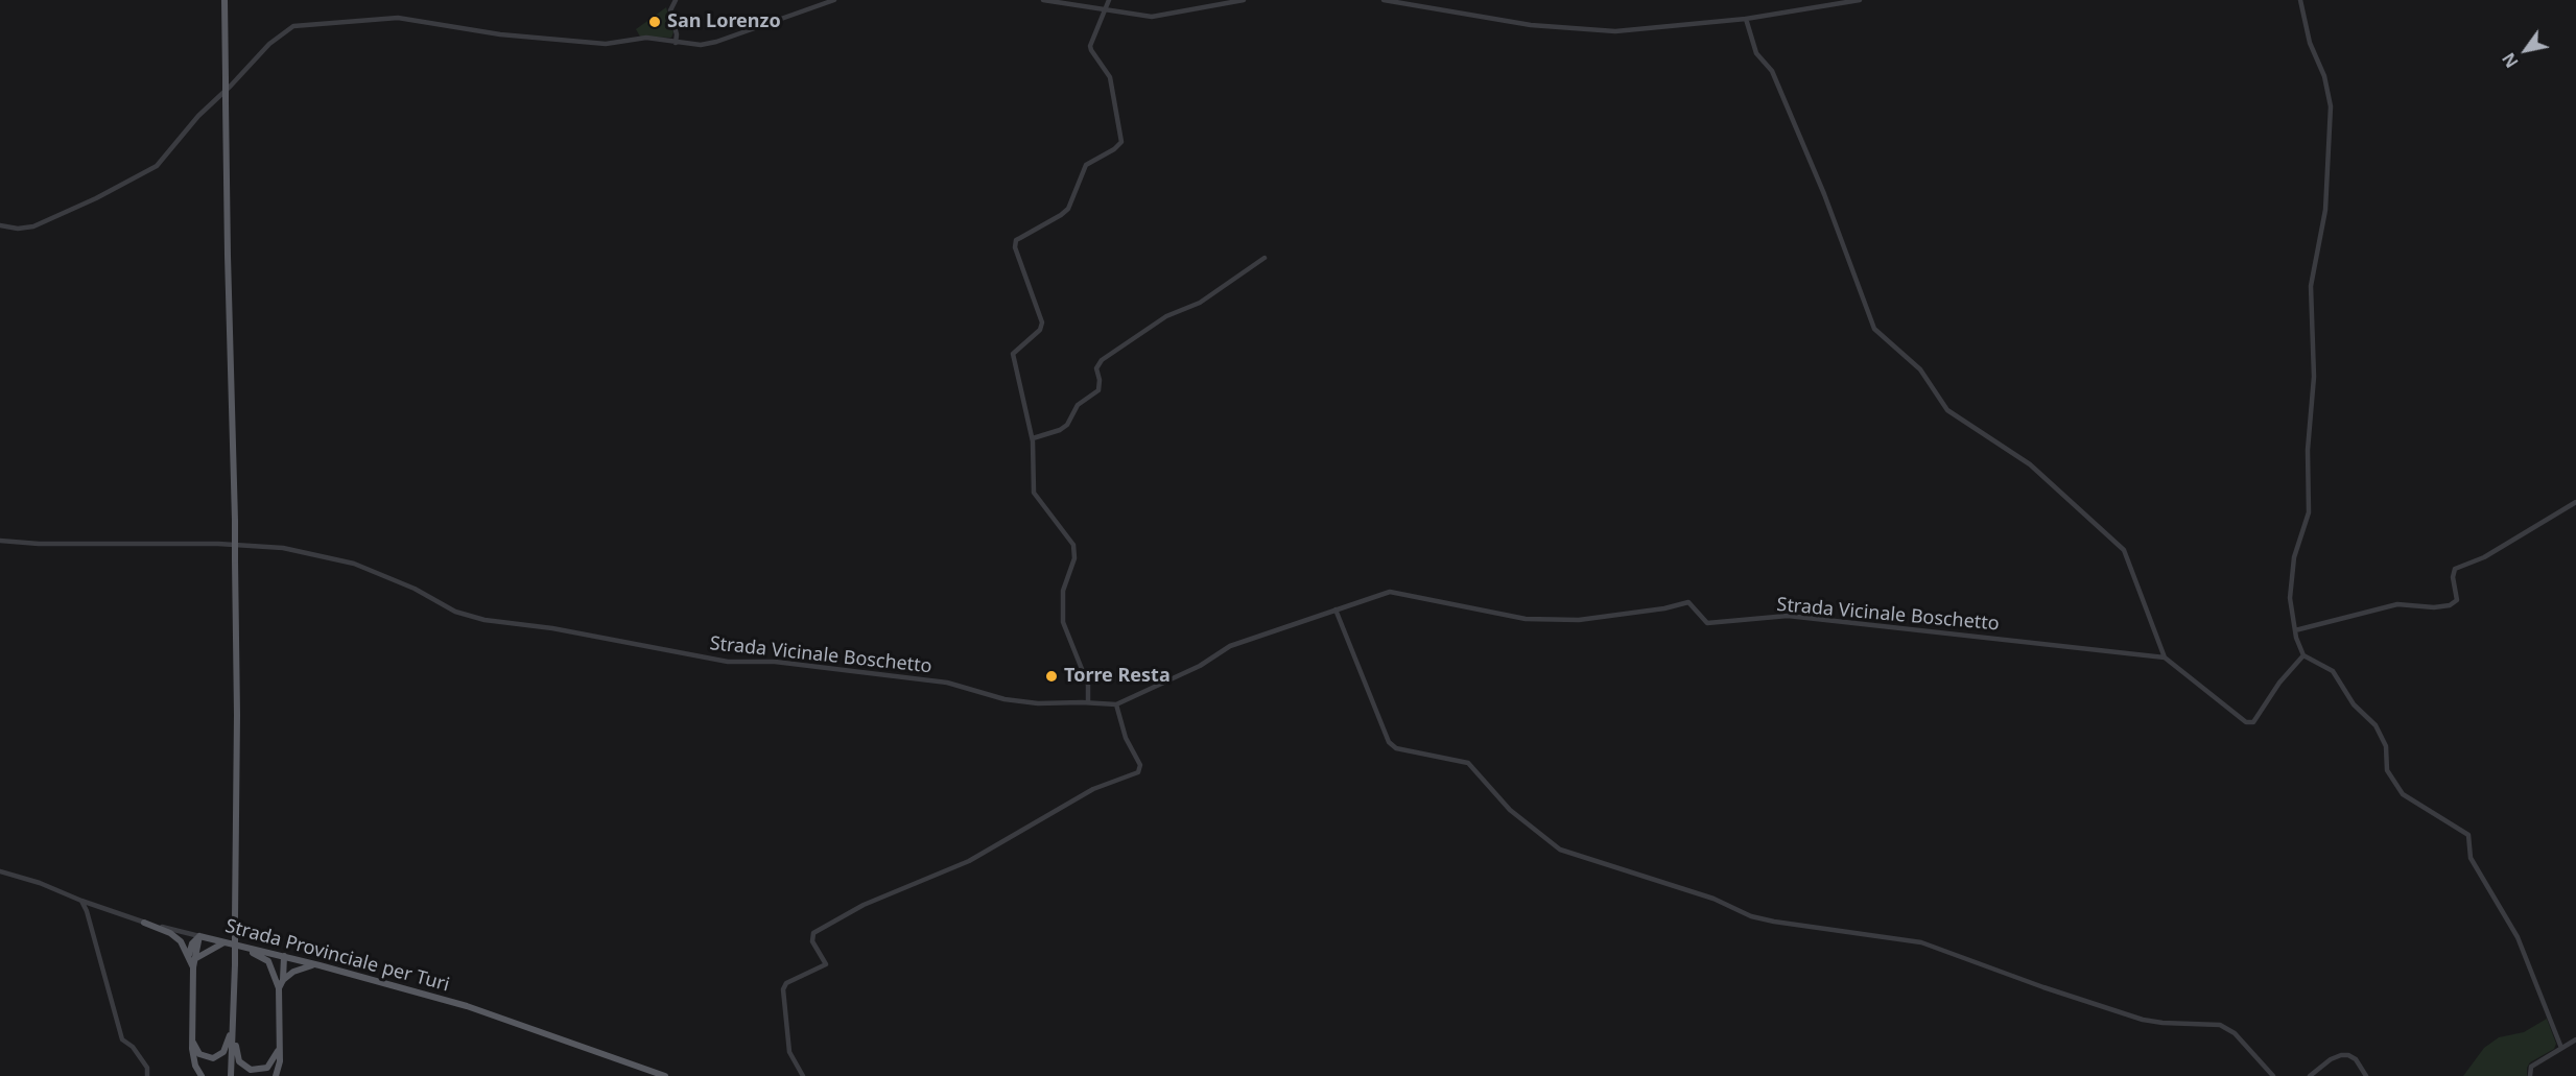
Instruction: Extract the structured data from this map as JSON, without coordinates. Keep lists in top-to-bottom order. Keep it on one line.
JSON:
{"streets":{"main road":["Strada Provinciale per Turi"],"street":["Strada Vicinale Boschetto"]},"places":["San Lorenzo","Torre Resta"],"north":"bottom left"}
